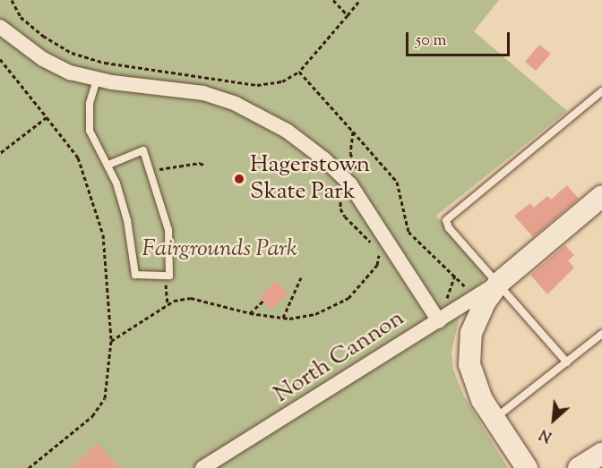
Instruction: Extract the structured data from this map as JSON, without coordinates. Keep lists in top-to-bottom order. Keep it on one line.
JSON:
{"streets":{"street":["North Cannon"]},"parks":["Fairgrounds Park"],"places":["Hagerstown Skate Park"],"scale_bar":"50 m","north":"bottom left"}
